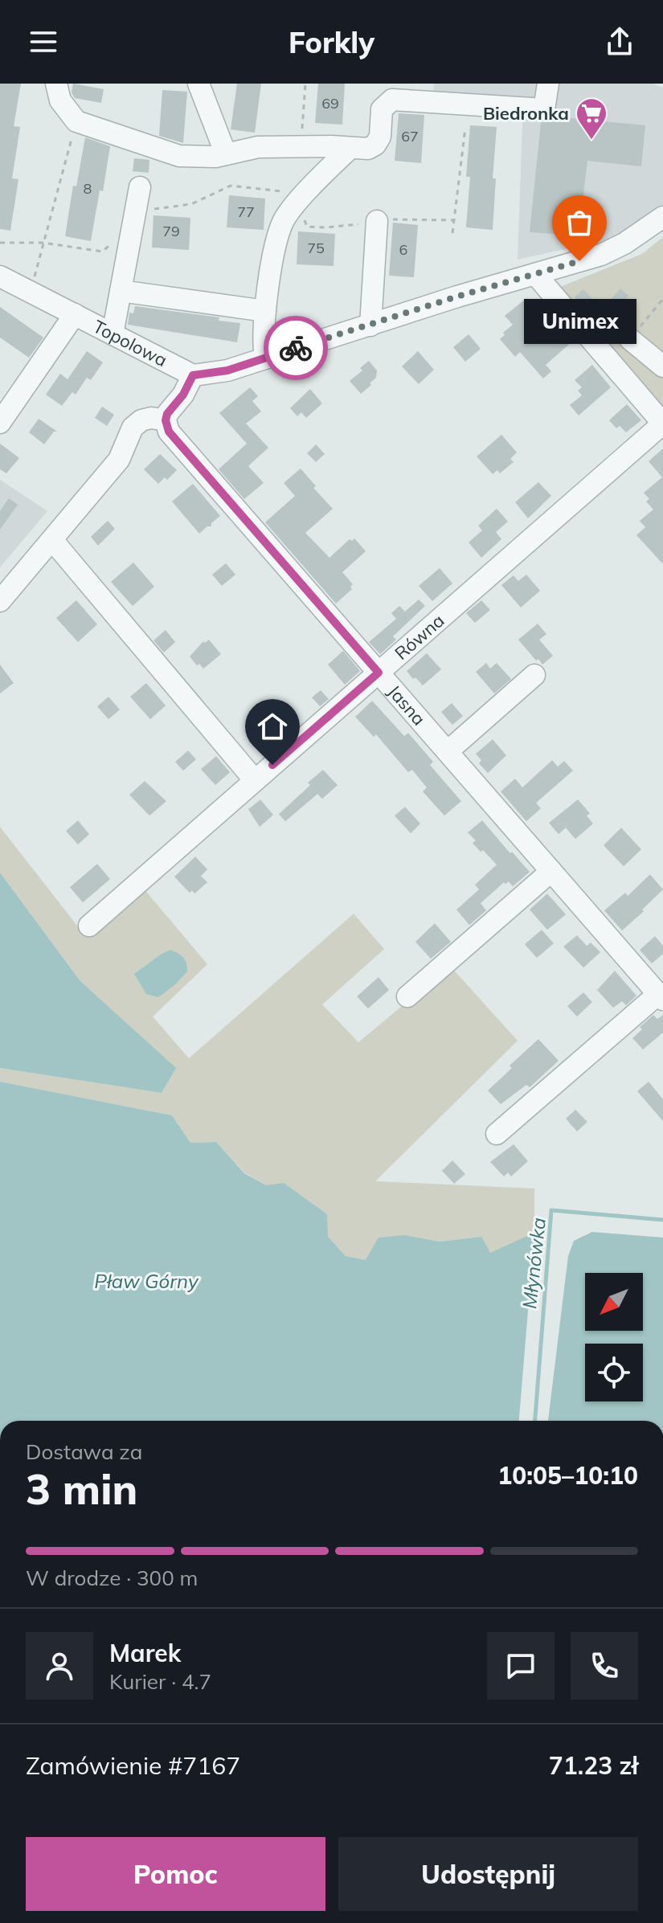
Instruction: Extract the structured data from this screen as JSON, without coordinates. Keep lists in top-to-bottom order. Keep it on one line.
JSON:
{"streets":{"street":["Topolowa","Równa","Jasna"]},"crossings":[["Równa","Jasna"]],"water":["Młynówka","Pław Górny"],"places":{"supermarket":["Biedronka"],"other":["Unimex"]},"house_numbers":["69","67","8","77","79","75","6"],"north":"bottom left","page":{"header":"Forkly","bubble":"Unimex","heading":["3 min","Dostawa za","10:05–10:10"],"panel":["Marek","Kurier · 4.7","Zamówienie #7167","71.23 zł"],"bar":"W drodze · 300 m","buttons":["Pomoc","Udostępnij"]}}
